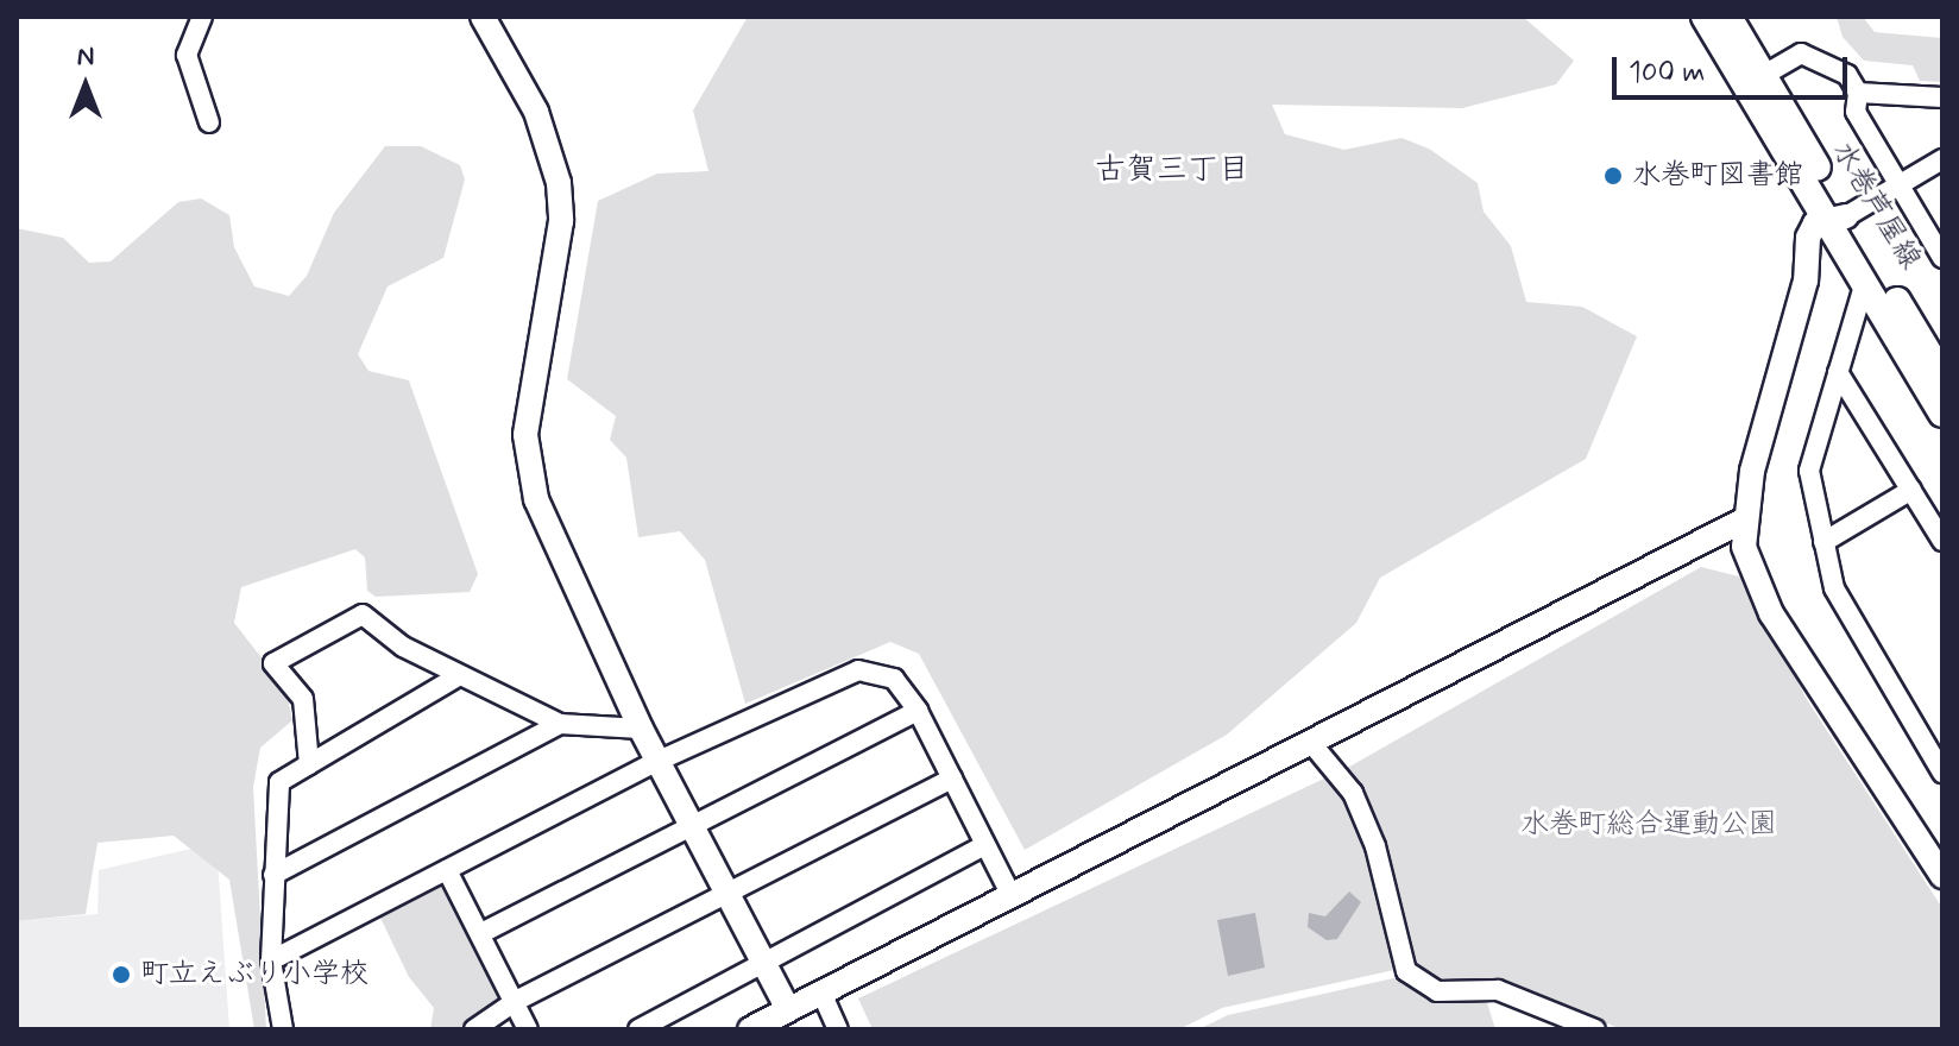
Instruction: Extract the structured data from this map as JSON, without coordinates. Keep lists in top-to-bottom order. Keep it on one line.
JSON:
{"streets":{"main road":["水巻芦屋線"]},"districts":["古賀三丁目"],"parks":["水巻町総合運動公園"],"places":["水巻町図書館","町立えぶり小学校"],"scale_bar":"100 m","north":"top"}
